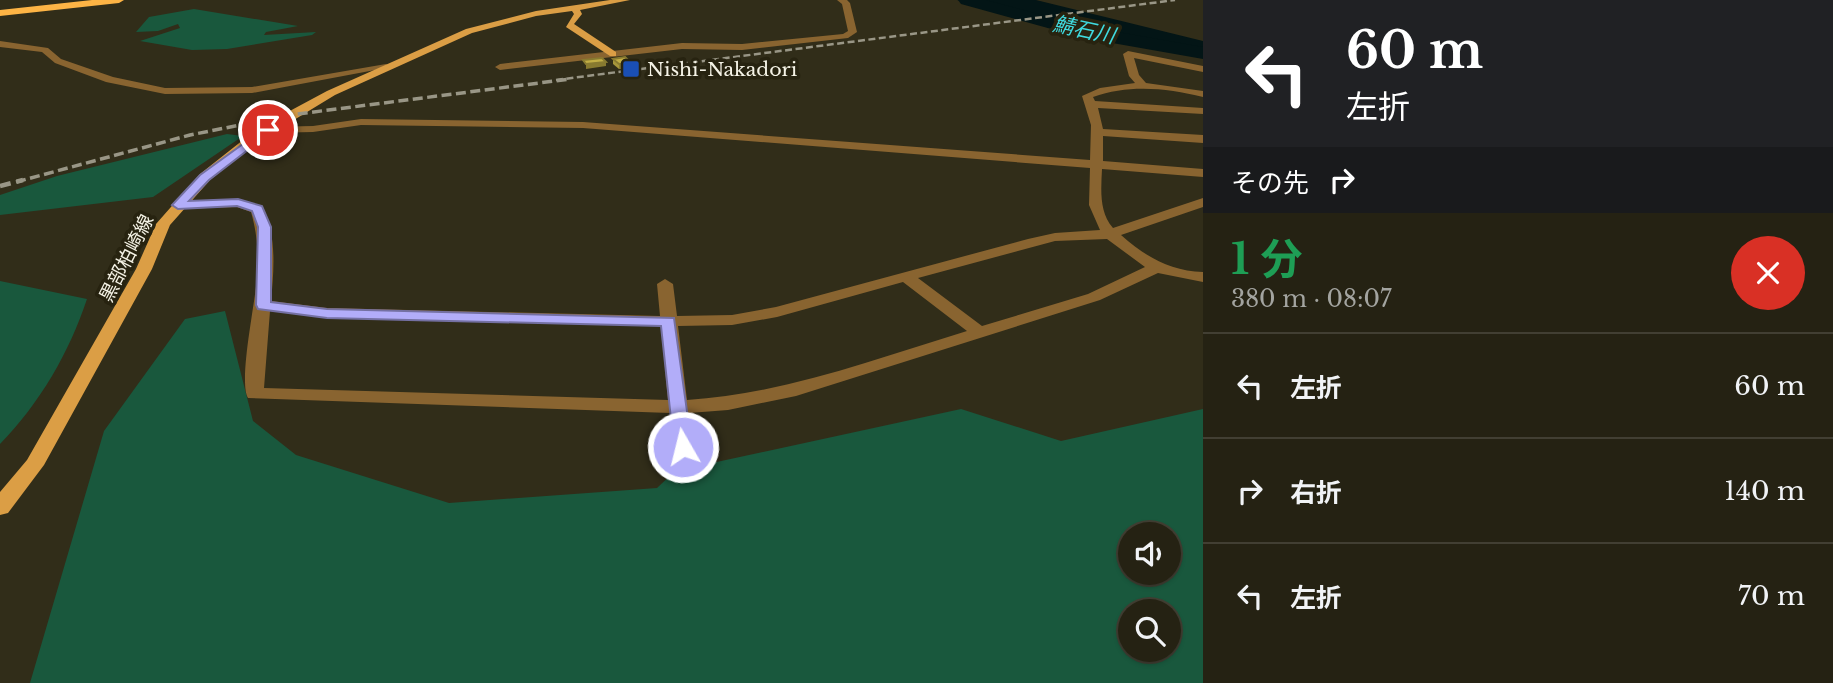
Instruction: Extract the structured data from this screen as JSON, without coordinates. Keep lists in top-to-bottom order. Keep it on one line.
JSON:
{"streets":{"main road":["黒部柏崎線"]},"water":["鯖石川"],"places":{"transit":["Nishi-Nakadori"]},"page":{"turn":["60 m","左折"],"then":"その先","heading":["1 分","380 m · 08:07"],"list":[{"name":"左折","value":"60 m"},{"name":"右折","value":"140 m"},{"name":"左折","value":"70 m"}]}}
